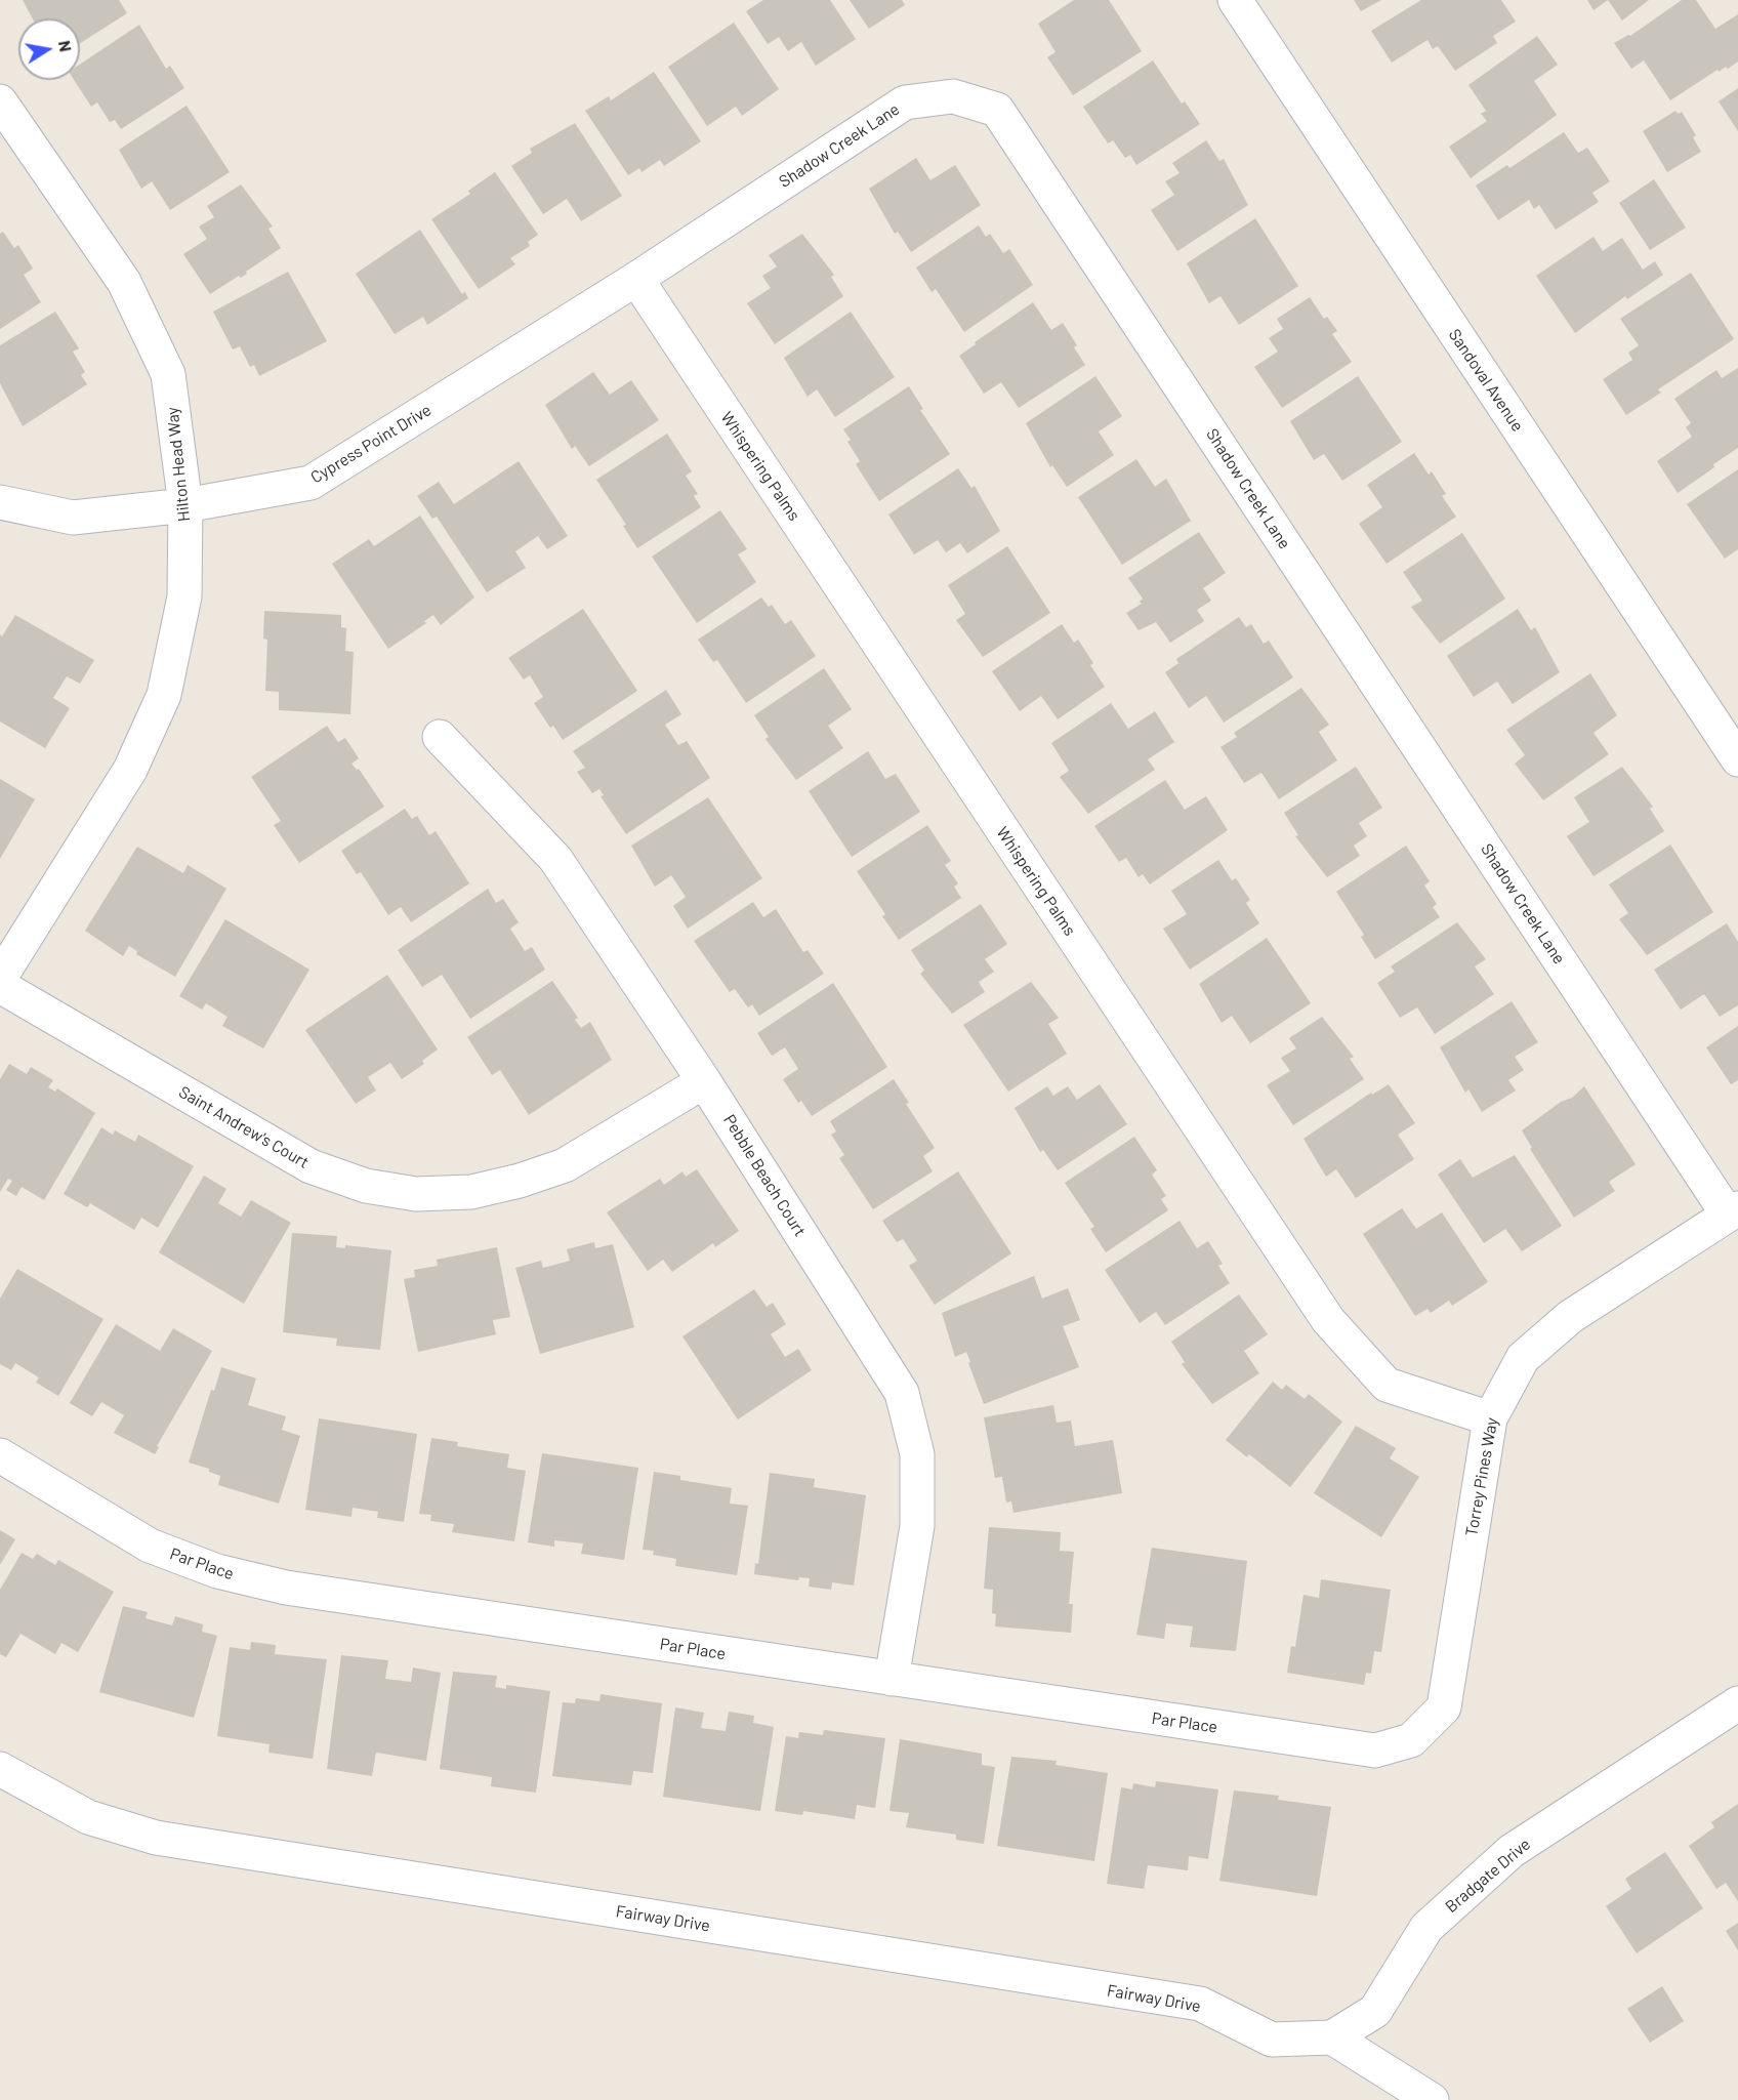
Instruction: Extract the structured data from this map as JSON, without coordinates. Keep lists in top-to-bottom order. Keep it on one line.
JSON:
{"streets":{"street":["Shadow Creek Lane","Sandoval Avenue","Cypress Point Drive","Hilton Head Way","Whispering Palms","Saint Andrew's Court","Pebble Beach Court","Torrey Pines Way","Par Place","Bradgate Drive","Fairway Drive"]},"crossings":[["Shadow Creek Lane","Cypress Point Drive"],["Shadow Creek Lane","Whispering Palms"],["Shadow Creek Lane","Torrey Pines Way"],["Cypress Point Drive","Hilton Head Way"],["Cypress Point Drive","Whispering Palms"],["Whispering Palms","Torrey Pines Way"],["Saint Andrew's Court","Pebble Beach Court"],["Pebble Beach Court","Par Place"],["Torrey Pines Way","Par Place"],["Bradgate Drive","Fairway Drive"]],"north":"right"}
